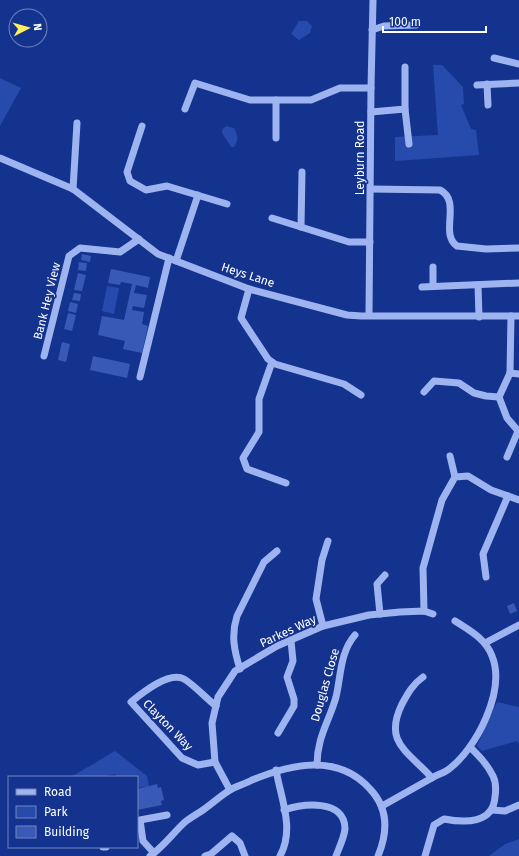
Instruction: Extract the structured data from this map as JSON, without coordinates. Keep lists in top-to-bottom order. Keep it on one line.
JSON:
{"streets":{"street":["Leyburn Road","Heys Lane","Bank Hey View","Parkes Way","Douglas Close","Clayton Way"]},"crossings":[["Leyburn Road","Heys Lane"],["Heys Lane","Bank Hey View"],["Parkes Way","Clayton Way"]],"legend":["Road","Park","Building"],"scale_bar":"100 m","north":"right"}
